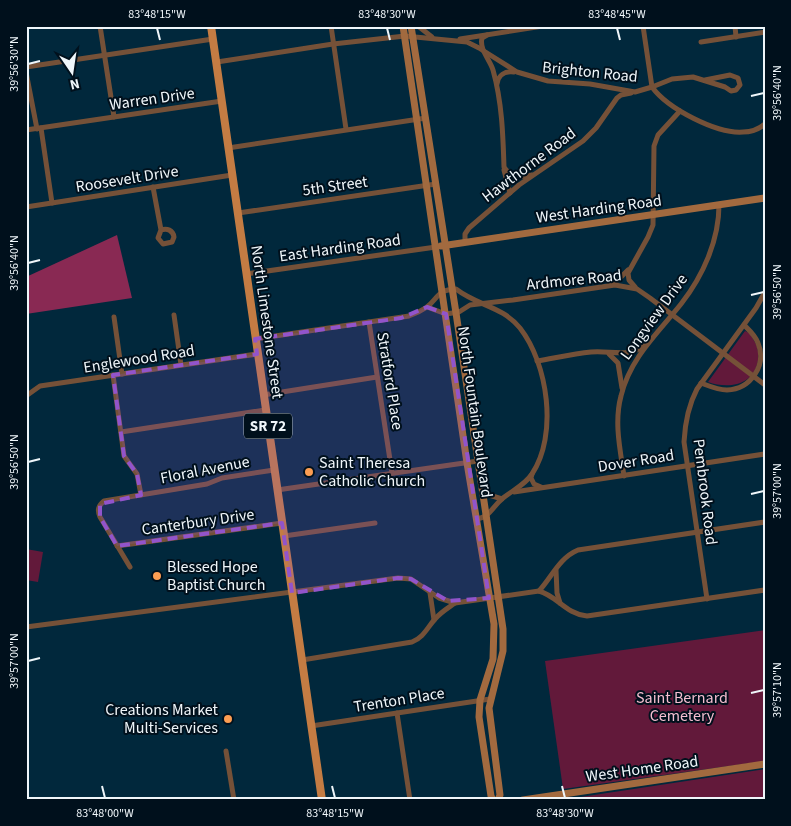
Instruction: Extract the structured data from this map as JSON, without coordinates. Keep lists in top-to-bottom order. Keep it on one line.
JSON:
{"streets":{"main road":["North Limestone Street","SR 72"],"street":["Brighton Road","Warren Drive","Hawthorne Road","Roosevelt Drive","5th Street","West Harding Road","East Harding Road","Ardmore Road","Longview Drive","Englewood Road","Stratford Place","North Fountain Boulevard","Dover Road","Floral Avenue","Pembrook Road","Canterbury Drive","Trenton Place","West Home Road"]},"crossings":[["Brighton Road","Hawthorne Road"],["Brighton Road","North Fountain Boulevard"],["Warren Drive","North Limestone Street"],["Hawthorne Road","West Harding Road"],["Roosevelt Drive","North Limestone Street"],["5th Street","North Limestone Street"],["5th Street","North Fountain Boulevard"],["West Harding Road","East Harding Road"],["West Harding Road","Longview Drive"],["West Harding Road","North Fountain Boulevard"],["East Harding Road","North Limestone Street"],["East Harding Road","North Fountain Boulevard"],["Ardmore Road","Longview Drive"],["Ardmore Road","North Fountain Boulevard"],["Ardmore Road","Pembrook Road"],["Longview Drive","Dover Road"],["North Limestone Street","Englewood Road"],["North Limestone Street","Floral Avenue"],["North Limestone Street","Canterbury Drive"],["North Limestone Street","Trenton Place"],["North Fountain Boulevard","Trenton Place"],["Dover Road","Pembrook Road"],["Floral Avenue","Canterbury Drive"]],"parks":["Saint Bernard Cemetery"],"places":["Saint Theresa Catholic Church","Blessed Hope Baptist Church","Creations Market Multi-Services"],"north":"bottom","coordinates":["83°48'15\"W","83°48'30\"W","83°48'45\"W","39°56'30\"N","39°56'40\"N","39°56'50\"N","39°57'00\"N","39°57'10\"N","83°48'00\"W"]}
